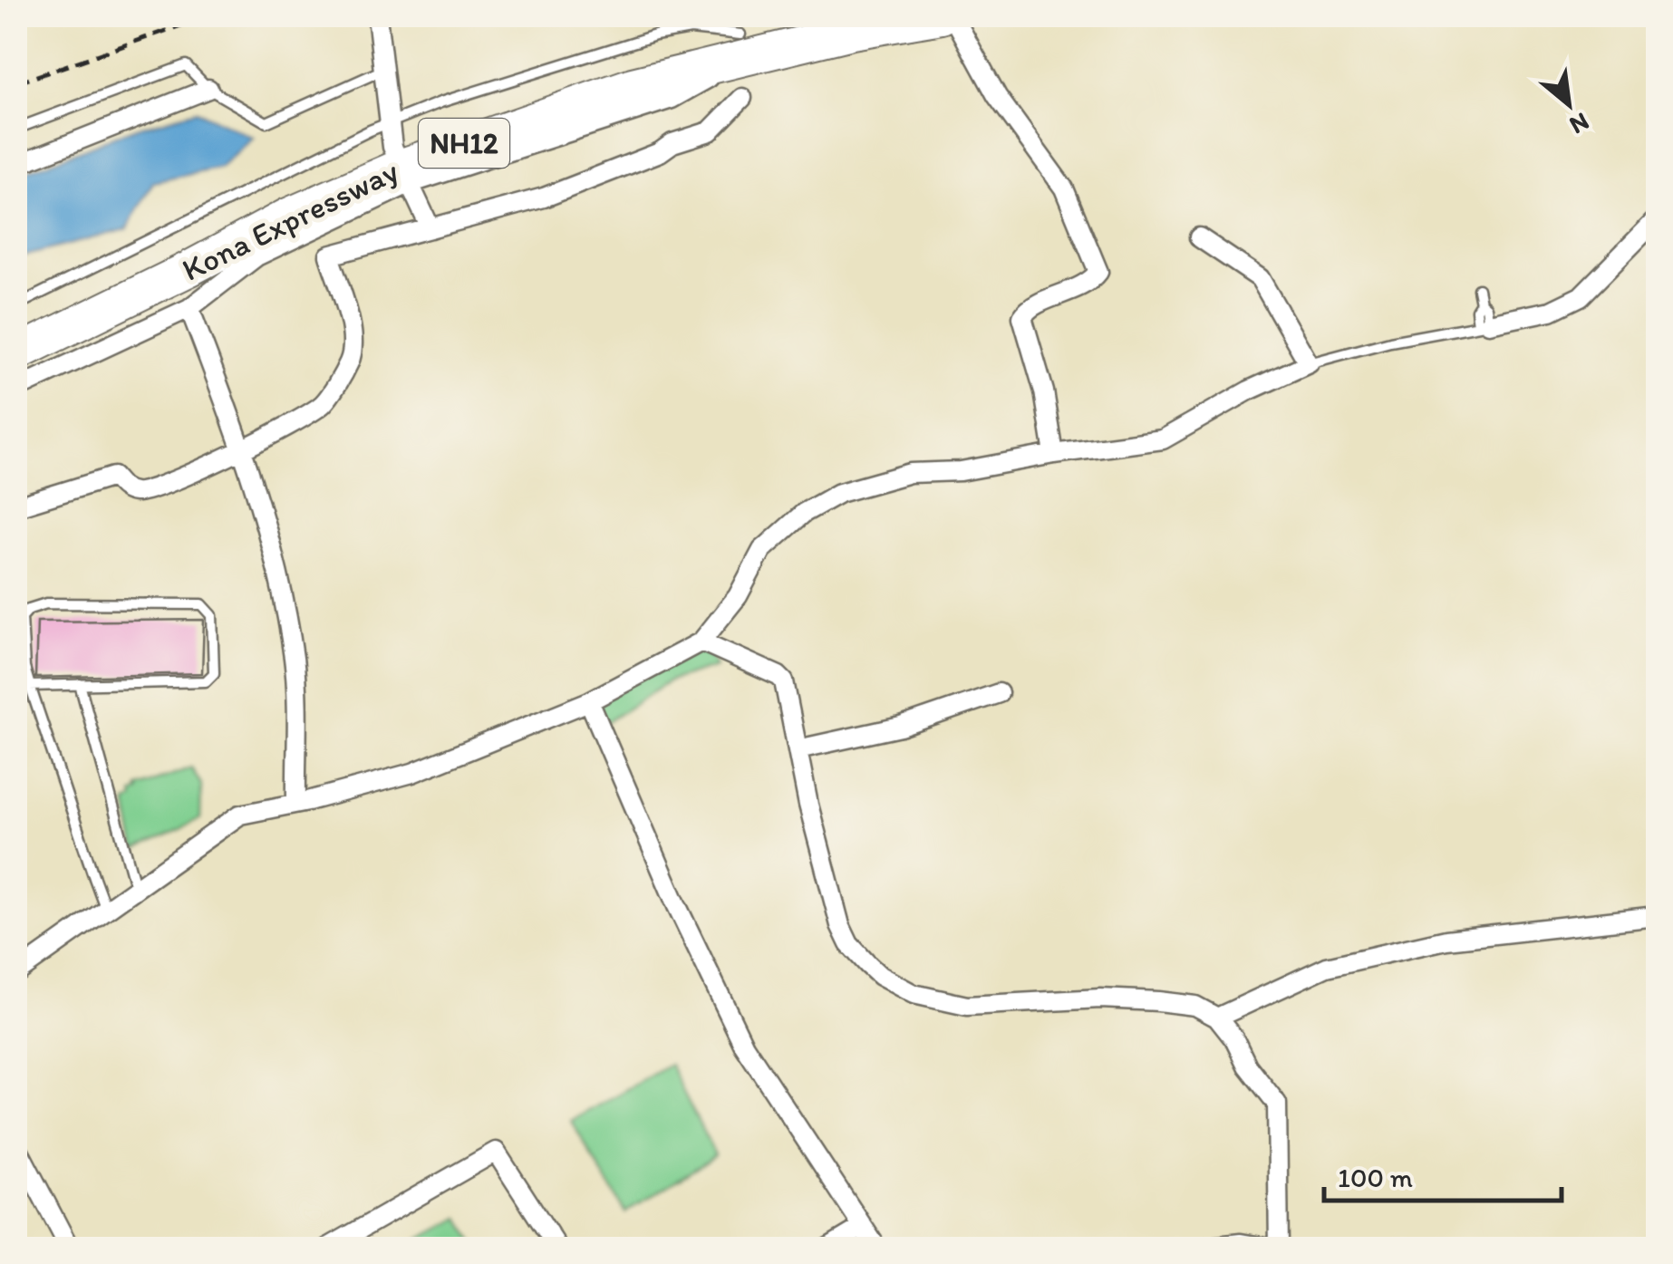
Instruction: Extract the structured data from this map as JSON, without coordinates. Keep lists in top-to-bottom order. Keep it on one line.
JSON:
{"streets":{"highway":["NH12","Kona Expressway"]},"scale_bar":"100 m","north":"bottom right"}
